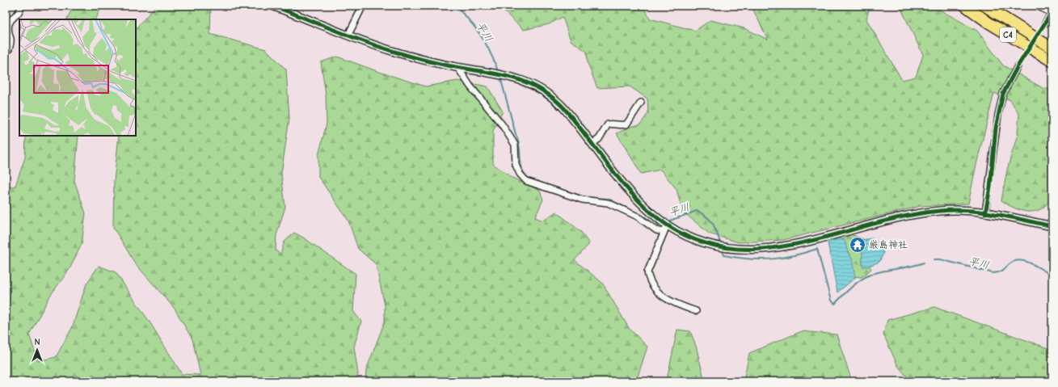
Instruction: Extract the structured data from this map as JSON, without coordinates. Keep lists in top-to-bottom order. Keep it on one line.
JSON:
{"streets":{"highway":["C4"]},"water":["平川"],"places":{"temple":["厳島神社"]},"north":"top"}
